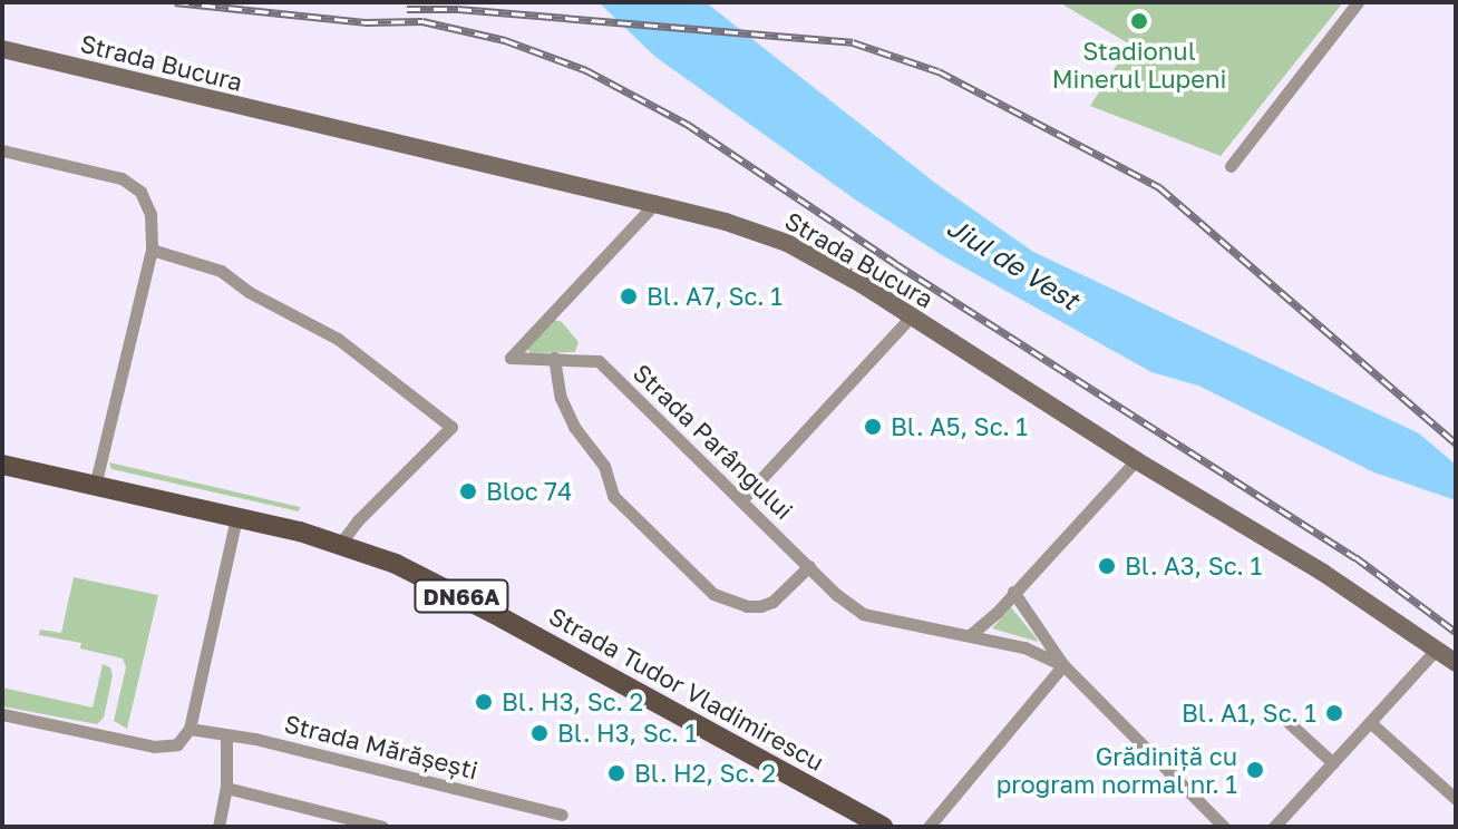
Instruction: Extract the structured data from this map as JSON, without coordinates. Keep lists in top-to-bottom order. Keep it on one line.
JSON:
{"streets":{"main road":["Strada Bucura","DN66A","Strada Tudor Vladimirescu"],"street":["Strada Parângului","Strada Mărășești"]},"crossings":[["Strada Bucura","Strada Parângului"]],"water":["Jiul de Vest"],"places":["Stadionul Minerul Lupeni","Bl. A7, Sc. 1","Bl. A5, Sc. 1","Bloc 74","Bl. A3, Sc. 1","Bl. H3, Sc. 2","Bl. A1, Sc. 1","Bl. H3, Sc. 1","Grădiniță cu program normal nr. 1","Bl. H2, Sc. 2"]}
